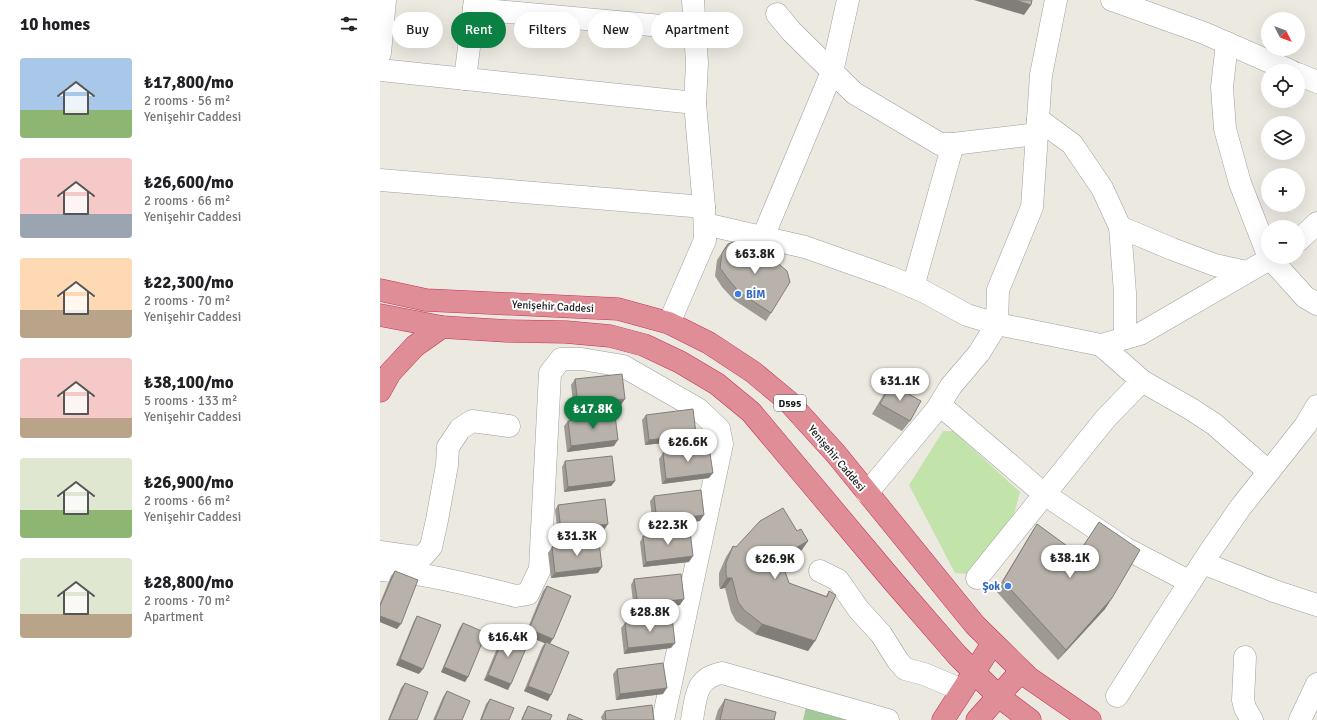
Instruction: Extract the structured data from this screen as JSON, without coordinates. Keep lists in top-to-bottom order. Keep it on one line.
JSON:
{"streets":{"highway":["Yenişehir Caddesi","D595"]},"places":["BİM","Şok"],"north":"bottom right","page":{"heading":"10 homes","map_buttons":["+","−"],"chip":["Buy","Rent","Filters","New","Apartment"],"list":[{"name":"₺17,800/mo","note":"2 rooms · 56 m² · Yenişehir Caddesi"},{"name":"₺26,600/mo","note":"2 rooms · 66 m² · Yenişehir Caddesi"},{"name":"₺22,300/mo","note":"2 rooms · 70 m² · Yenişehir Caddesi"},{"name":"₺38,100/mo","note":"5 rooms · 133 m² · Yenişehir Caddesi"},{"name":"₺26,900/mo","note":"2 rooms · 66 m² · Yenişehir Caddesi"},{"name":"₺28,800/mo","note":"2 rooms · 70 m² · Apartment"}],"price":["₺63.8K","₺31.1K","₺17.8K","₺26.6K","₺22.3K","₺31.3K","₺38.1K","₺26.9K","₺28.8K","₺16.4K"]}}
